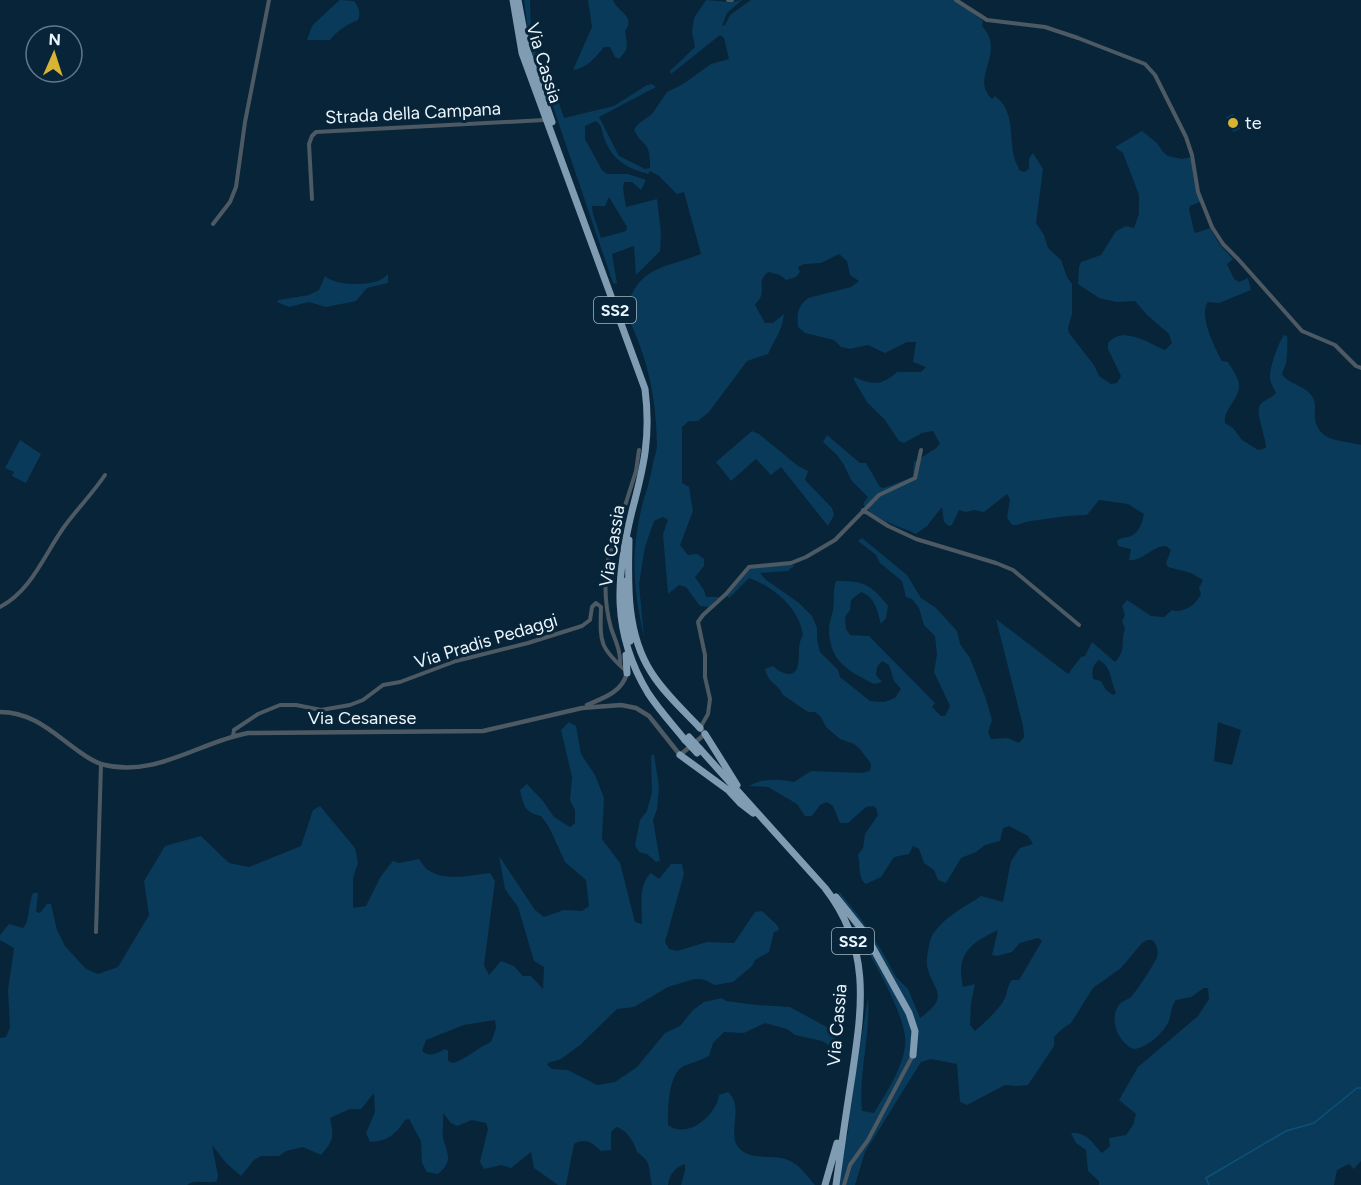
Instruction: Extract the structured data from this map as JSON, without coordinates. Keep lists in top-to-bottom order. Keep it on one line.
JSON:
{"streets":{"highway":["Via Cassia","SS2"],"street":["Strada della Campana","Via Pradis Pedaggi","Via Cesanese"]},"crossings":[["Via Pradis Pedaggi","Via Cesanese"]],"places":["te"],"north":"top"}
